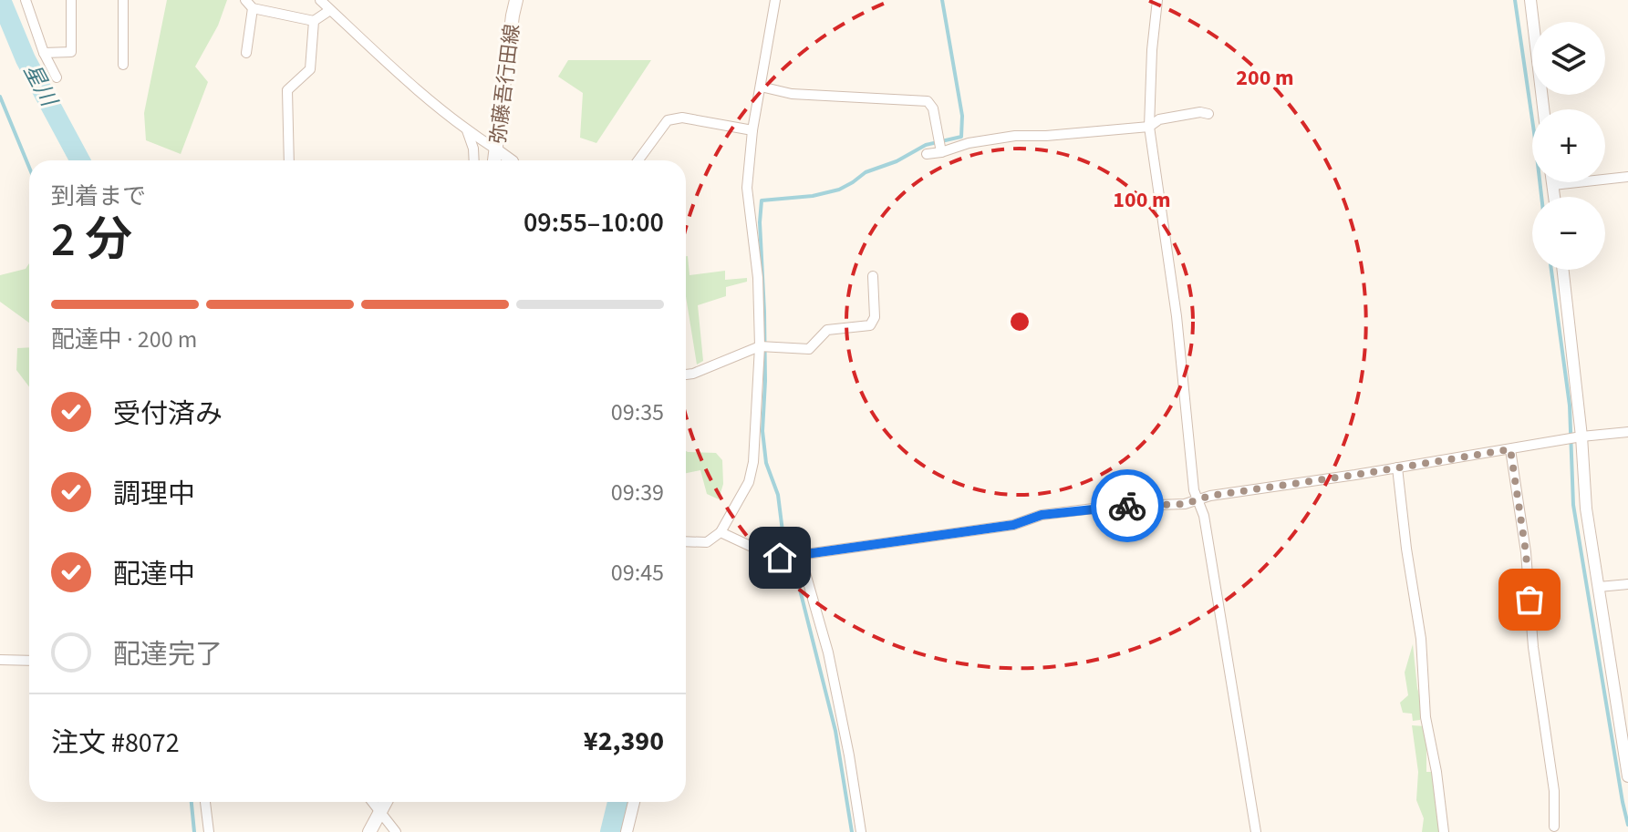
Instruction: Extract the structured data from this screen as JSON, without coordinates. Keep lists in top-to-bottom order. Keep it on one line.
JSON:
{"streets":{"main road":["弥藤吾行田線"]},"water":["星川"],"page":{"map_buttons":["+","−"],"heading":["2 分","到着まで","09:55–10:00"],"panel":["注文 #8072","¥2,390"],"bar":"配達中 · 200 m","list":[["受付済み","09:35"],["調理中","09:39"],["配達中","09:45"],"配達完了"]},"rings":["200 m","100 m"]}
